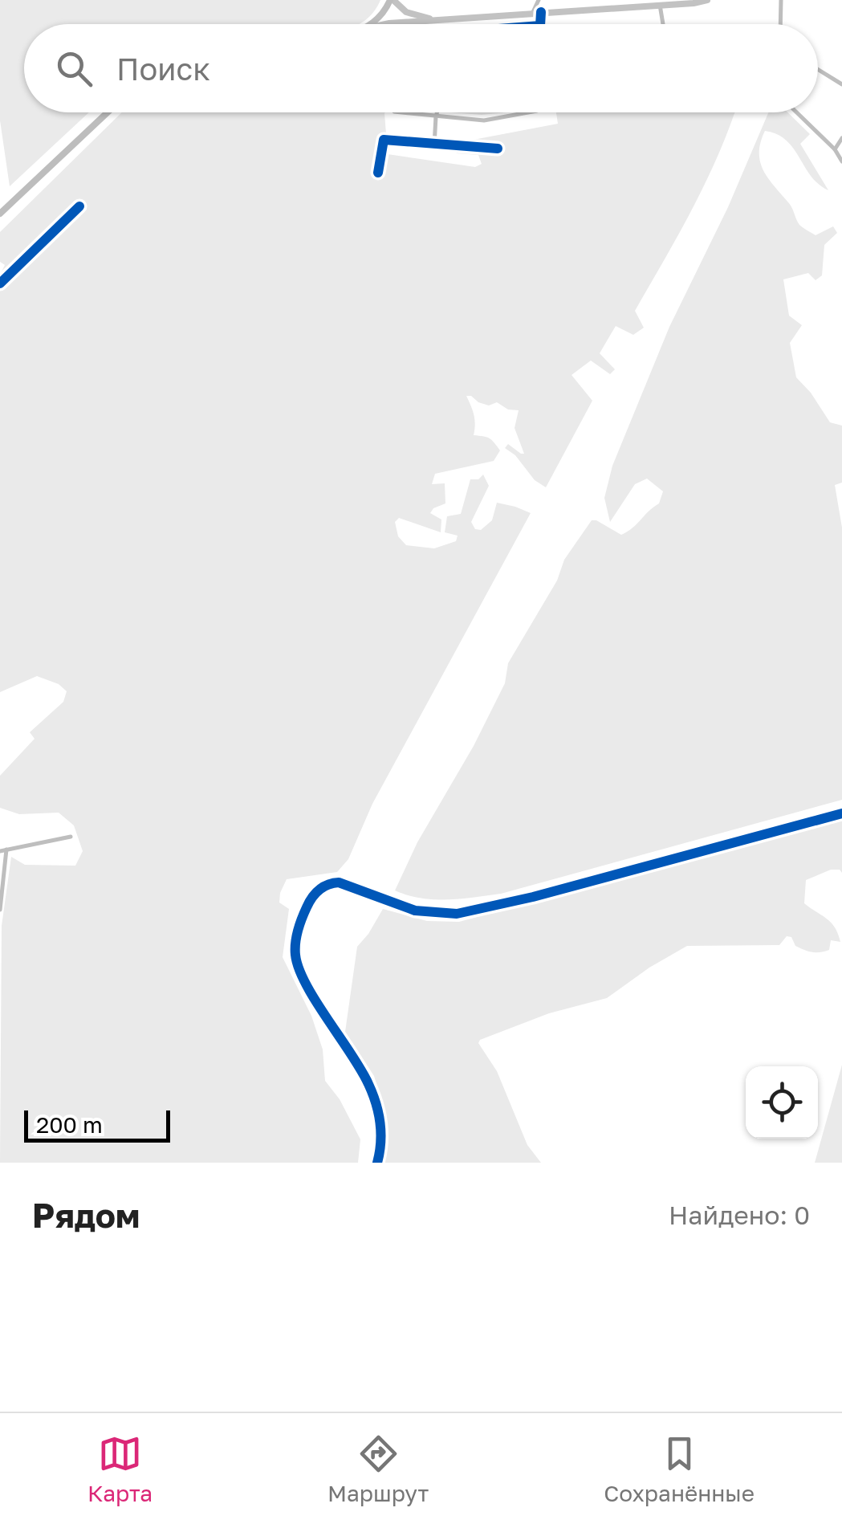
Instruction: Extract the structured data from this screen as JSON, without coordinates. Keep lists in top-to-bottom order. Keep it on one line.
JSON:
{"scale_bar":"200 m","page":{"search":"Поиск","scale":"200 m","heading":["Рядом","Найдено: 0"],"nav":["Карта","Маршрут","Сохранённые"]}}
